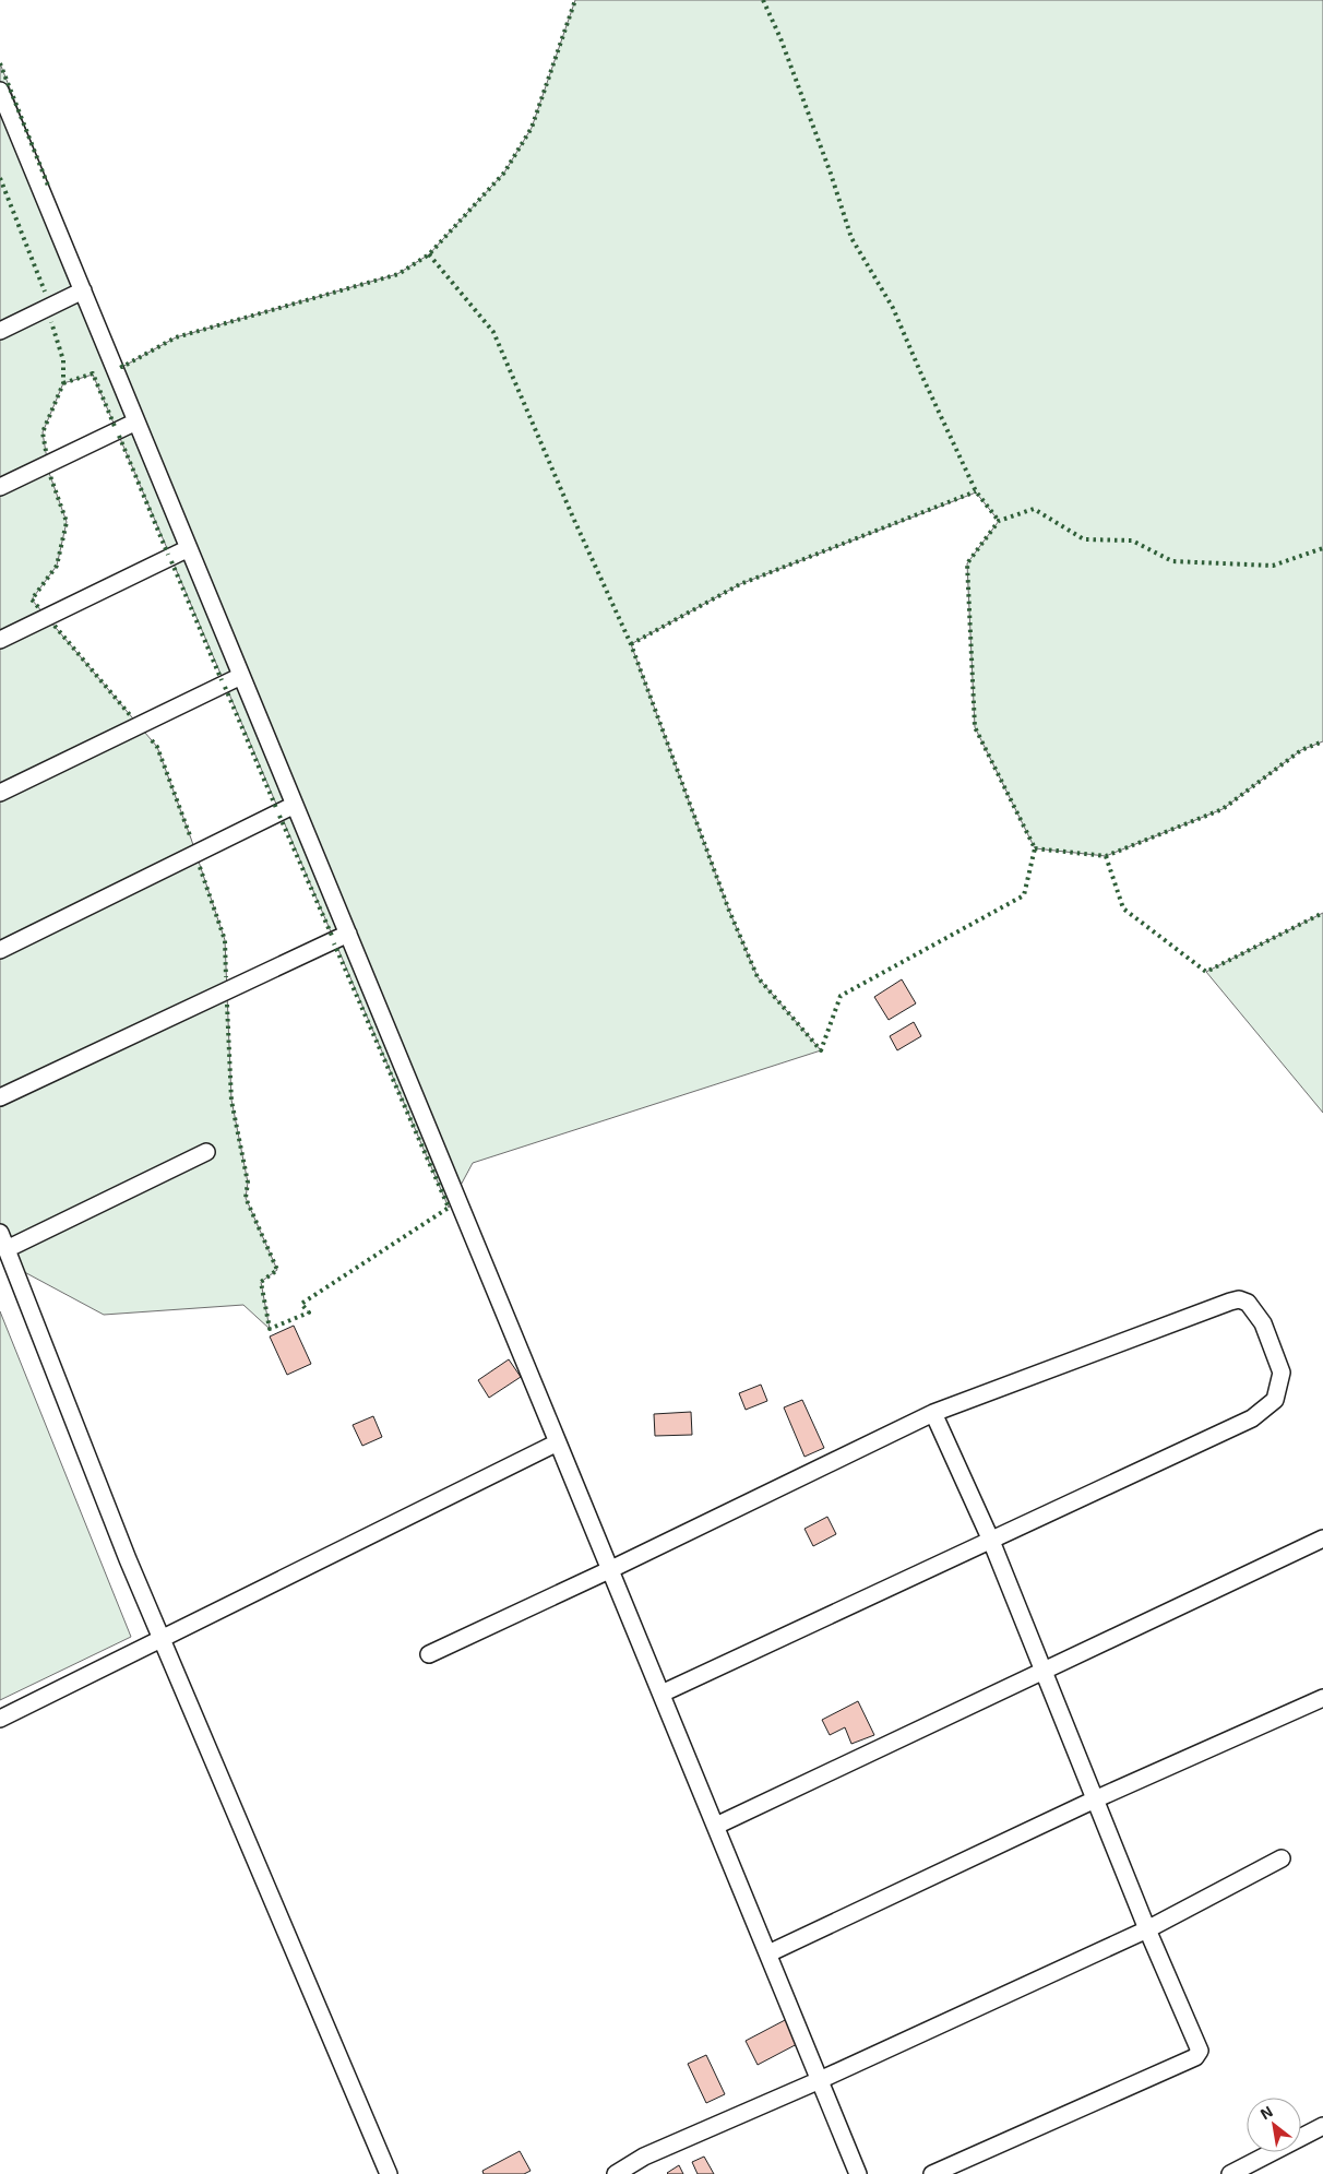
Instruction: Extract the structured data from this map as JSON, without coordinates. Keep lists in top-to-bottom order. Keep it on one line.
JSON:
{"north":"top left"}
